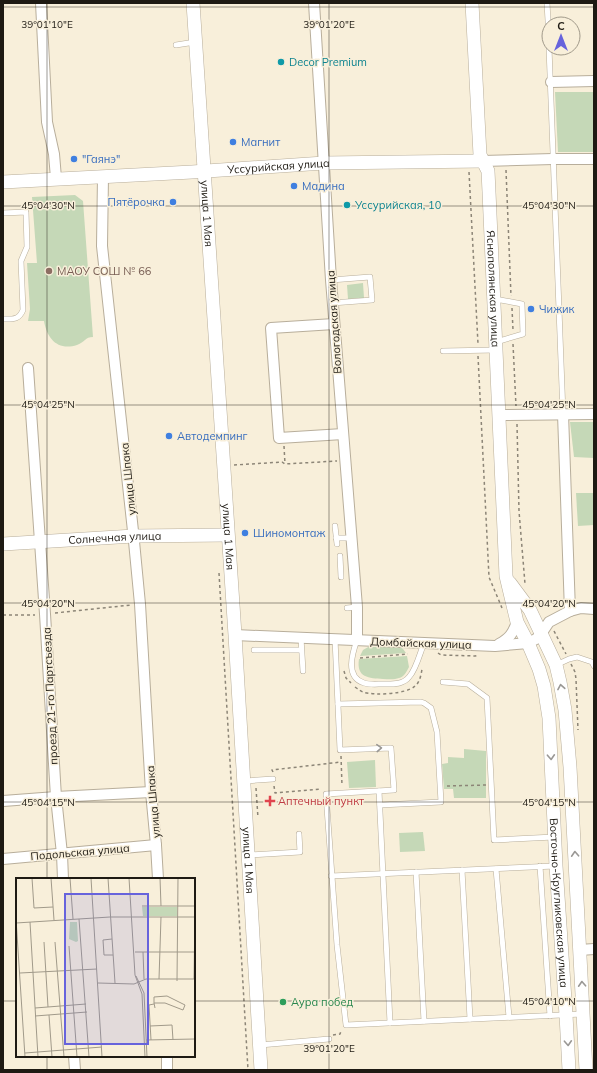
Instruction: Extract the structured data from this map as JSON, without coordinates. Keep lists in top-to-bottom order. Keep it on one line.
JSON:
{"streets":{"street":["Уссурийская улица","улица 1 Мая","Яснополянская улица","Вологодская улица","улица Шпака","Солнечная улица","Домбайская улица","проезд 21-го Партсъезда","Подольская улица","Восточно-Кругликовская улица"]},"crossings":[["Уссурийская улица","улица 1 Мая"],["Уссурийская улица","Яснополянская улица"],["Уссурийская улица","Вологодская улица"],["Уссурийская улица","улица Шпака"],["улица 1 Мая","Солнечная улица"],["улица 1 Мая","Домбайская улица"],["Яснополянская улица","Восточно-Кругликовская улица"],["Вологодская улица","Домбайская улица"],["улица Шпака","Солнечная улица"],["улица Шпака","Подольская улица"],["Солнечная улица","проезд 21-го Партсъезда"],["Домбайская улица","Восточно-Кругликовская улица"],["проезд 21-го Партсъезда","Подольская улица"]],"places":{"other":["Decor Premium","Магнит","\"Гаянэ\"","Мадина","Пятёрочка","Уссурийская, 10","МАОУ СОШ № 66","Чижик","Автодемпинг","Шиномонтаж","Аура побед"],"health":["Аптечный пункт"]},"north":"top","coordinates":["39°01'10\"E","39°01'20\"E","45°04'30\"N","45°04'25\"N","45°04'20\"N","45°04'15\"N","45°04'10\"N"]}
